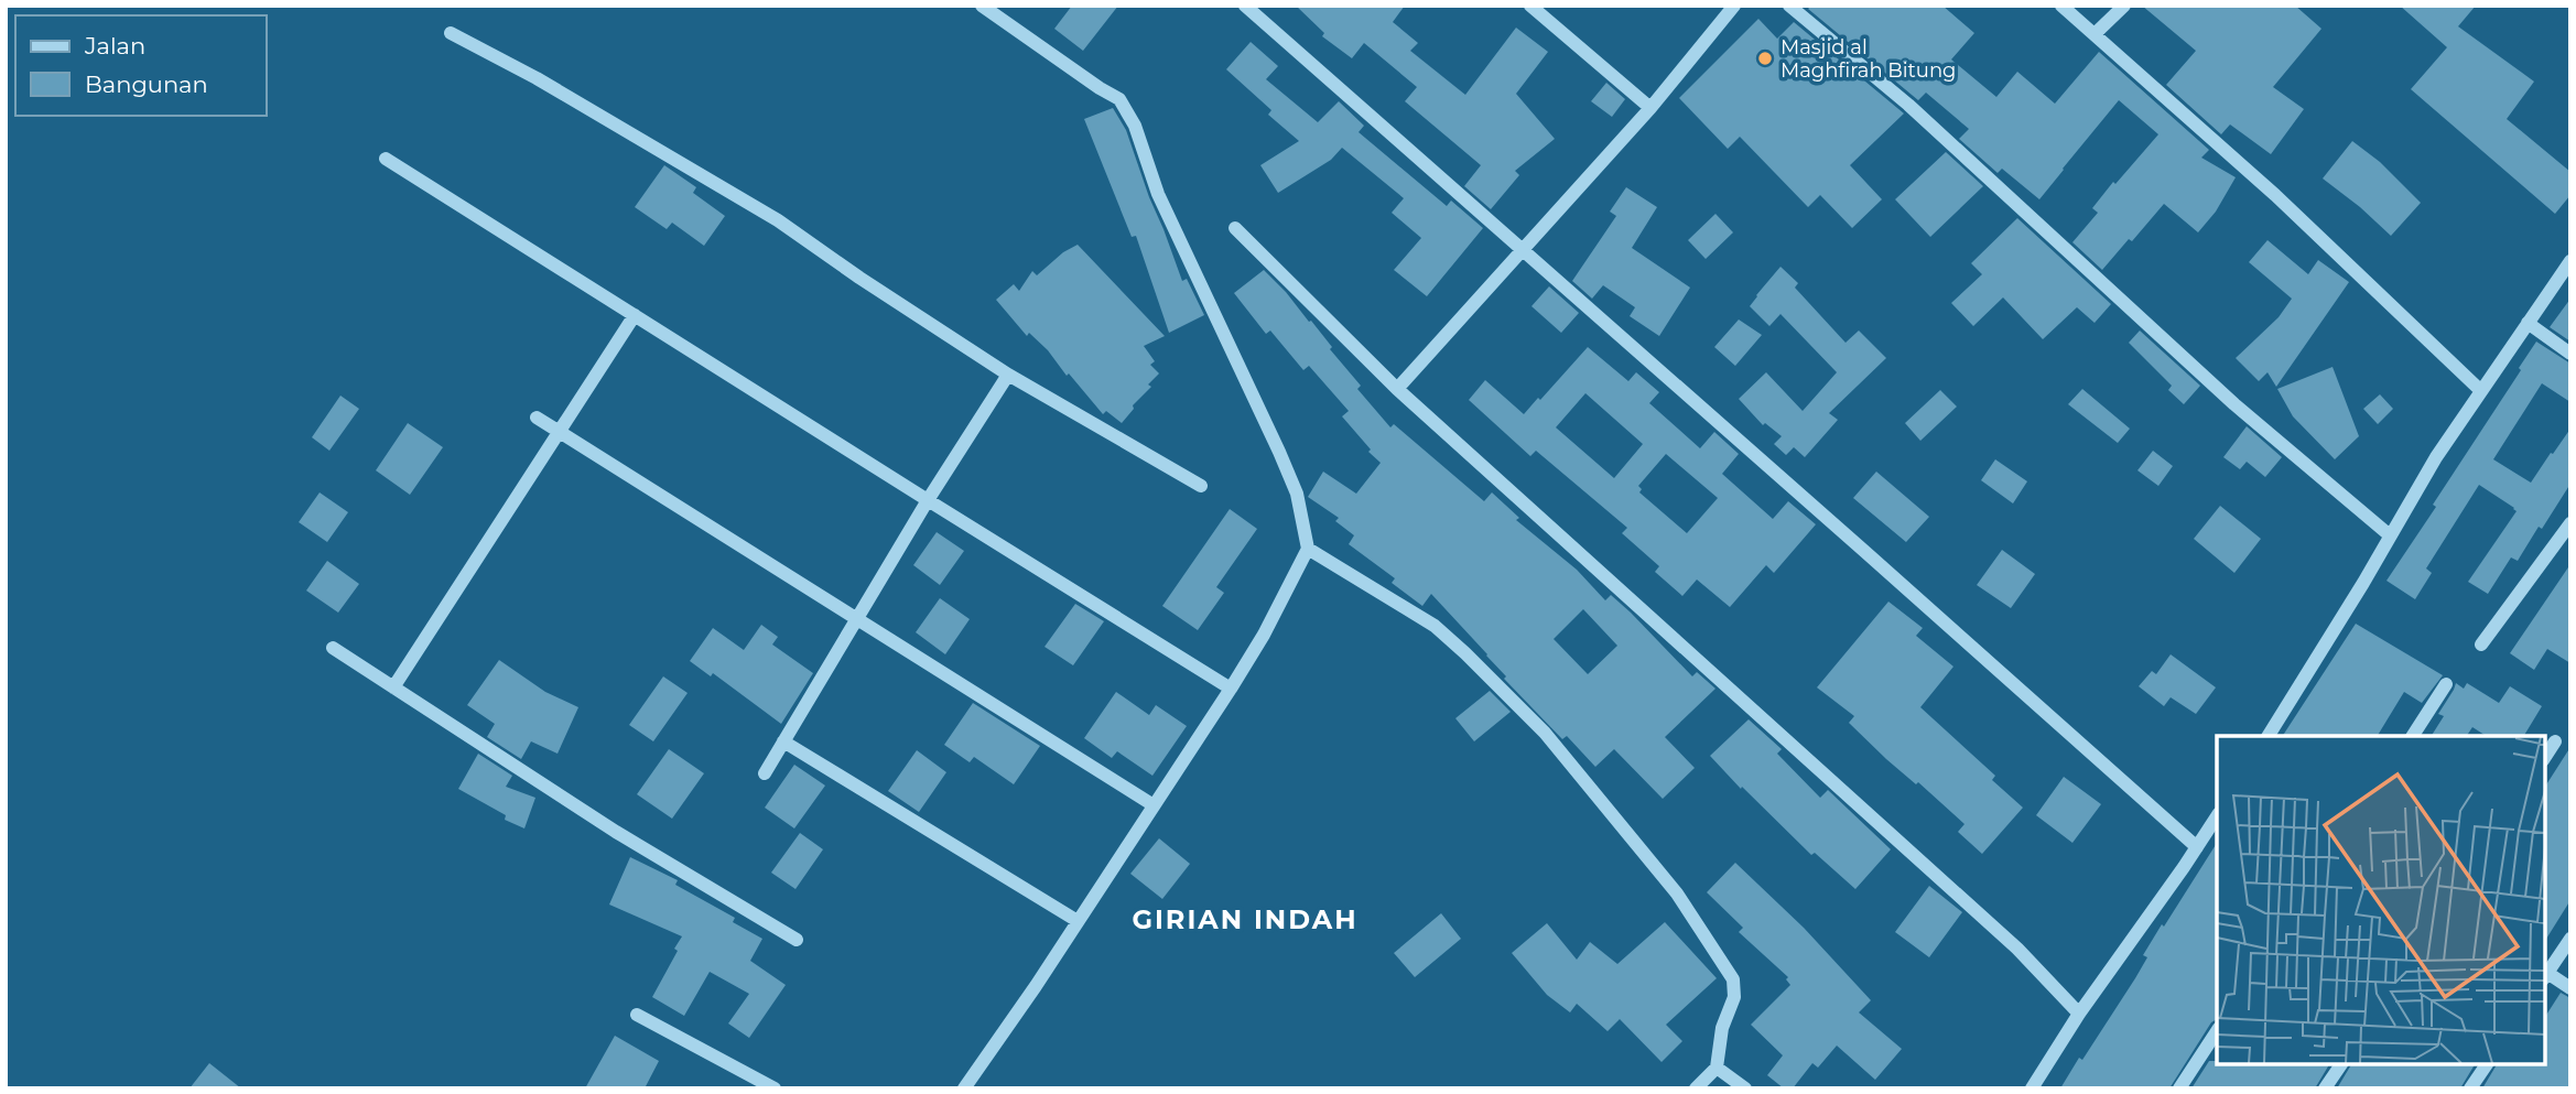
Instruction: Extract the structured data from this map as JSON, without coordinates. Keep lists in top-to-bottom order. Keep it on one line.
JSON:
{"districts":["GIRIAN INDAH"],"places":["Masjid al Maghfirah Bitung"],"legend":["Jalan","Bangunan"]}
